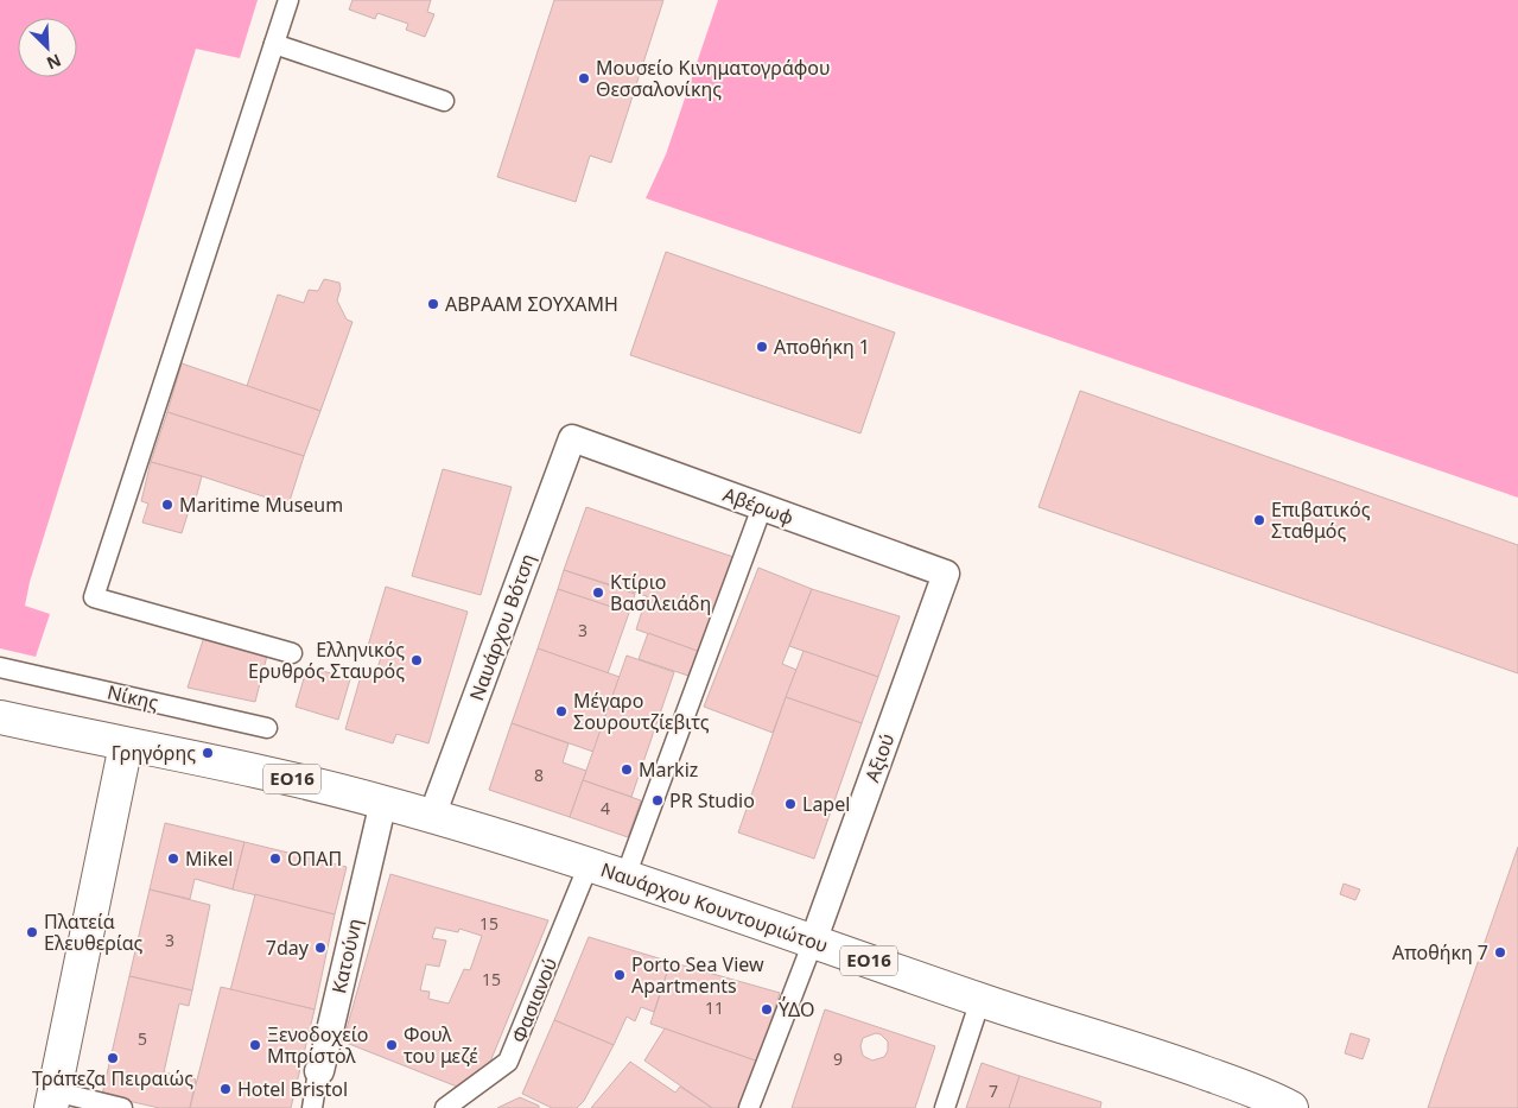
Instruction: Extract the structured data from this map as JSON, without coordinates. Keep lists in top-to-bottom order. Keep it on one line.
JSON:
{"streets":{"main road":["ΕΟ16","Ναυάρχου Κουντουριώτου"],"street":["Αβέρωφ","Ναυάρχου Βότση","Νίκης","Αξιού","Κατούνη","Φασιανού"]},"crossings":[["Αβέρωφ","Ναυάρχου Βότση"],["Αβέρωφ","Αξιού"],["Ναυάρχου Βότση","Ναυάρχου Κουντουριώτου"],["Αξιού","Ναυάρχου Κουντουριώτου"],["ΕΟ16","Ναυάρχου Κουντουριώτου"],["Ναυάρχου Κουντουριώτου","Κατούνη"],["Ναυάρχου Κουντουριώτου","Φασιανού"]],"places":["Μουσείο Κινηματογράφου Θεσσαλονίκης","ΑΒΡΑΑΜ ΣΟΥΧΑΜΗ","Αποθήκη 1","Maritime Museum","Επιβατικός Σταθμός","Κτίριο Βασιλειάδη","Ελληνικός Ερυθρός Σταυρός","Μέγαρο Σουρουτζίεβιτς","Γρηγόρης","Markiz","PR Studio","Lapel","Mikel","ΟΠΑΠ","Πλατεία Ελευθερίας","7day","Αποθήκη 7","Porto Sea View Apartments","Υ̓ΔΟ","Ξενοδοχείο Μπρίστολ","Φουλ του μεζέ","Τράπεζα Πειραιώς","Hotel Bristol"],"house_numbers":["3","8","4","15","3","15","11","5","9","7"],"north":"bottom right"}
